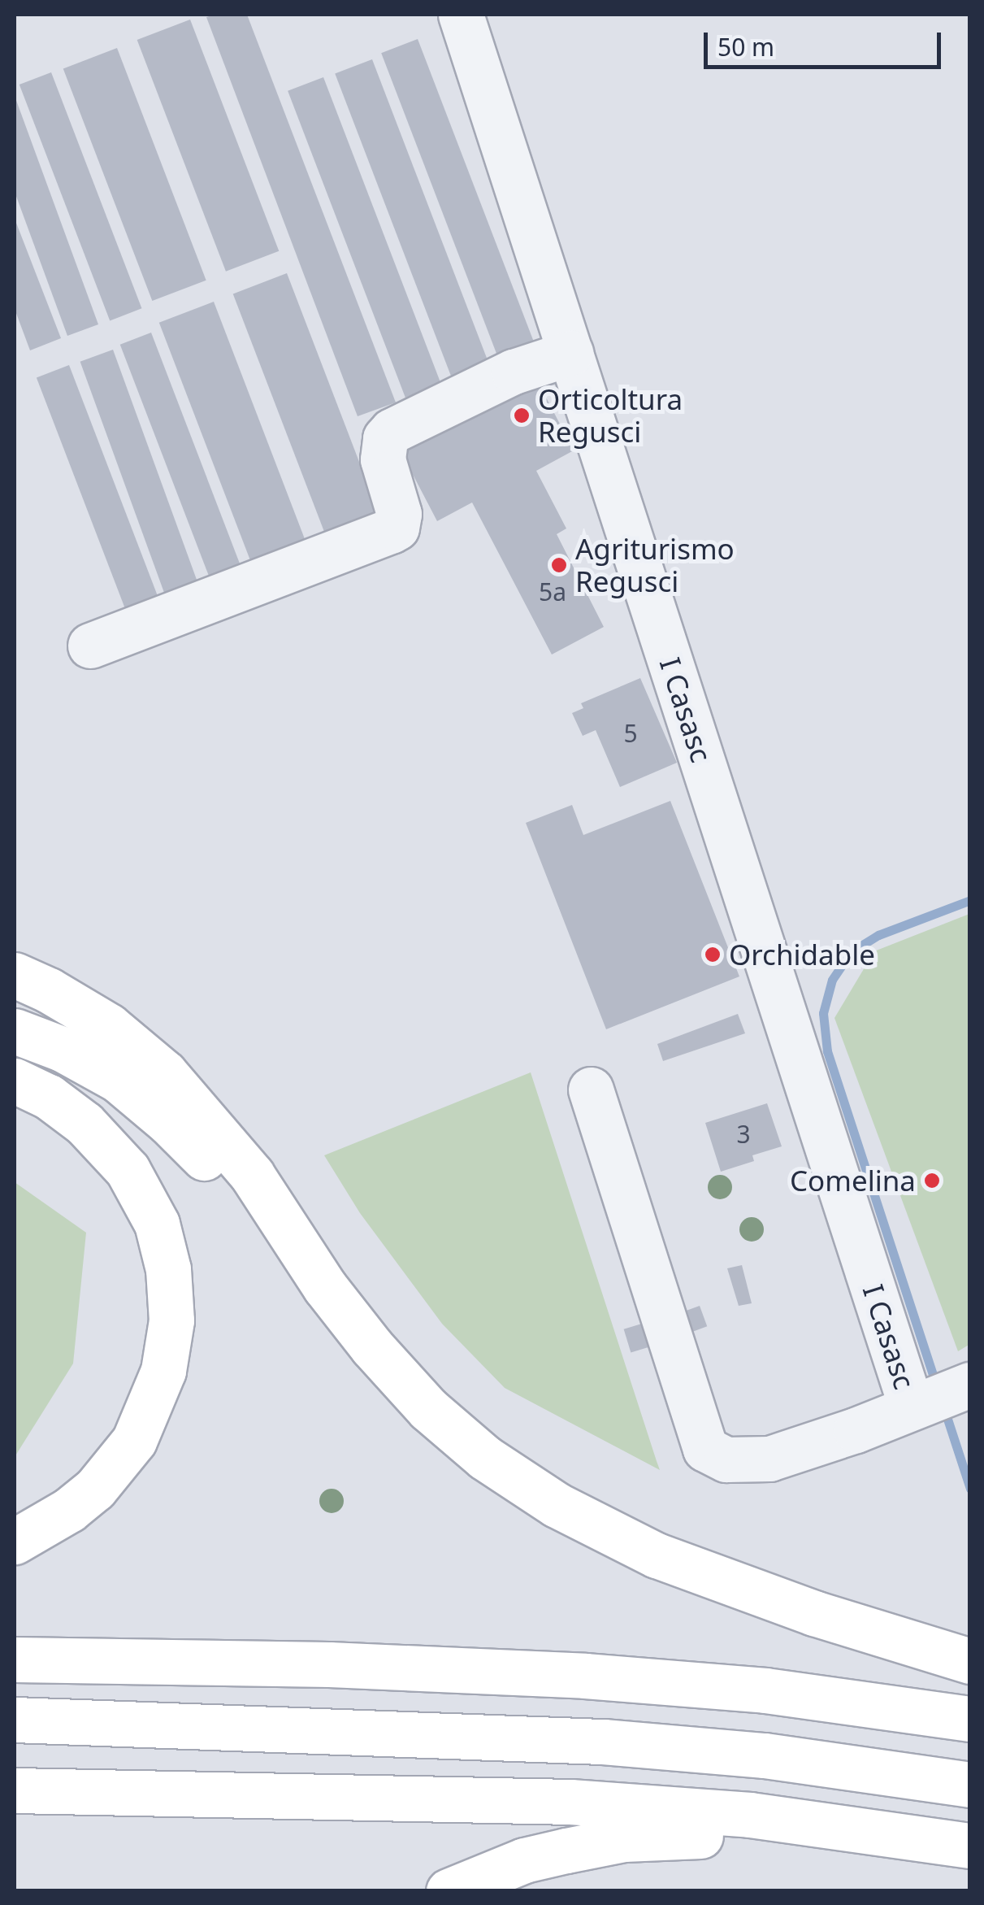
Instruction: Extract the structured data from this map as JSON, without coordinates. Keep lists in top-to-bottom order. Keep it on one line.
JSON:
{"streets":{"street":["I Casasc"]},"places":["Orticoltura Regusci","Agriturismo Regusci","Orchidable","Comelina"],"house_numbers":["5a","5","3"],"scale_bar":"50 m"}
